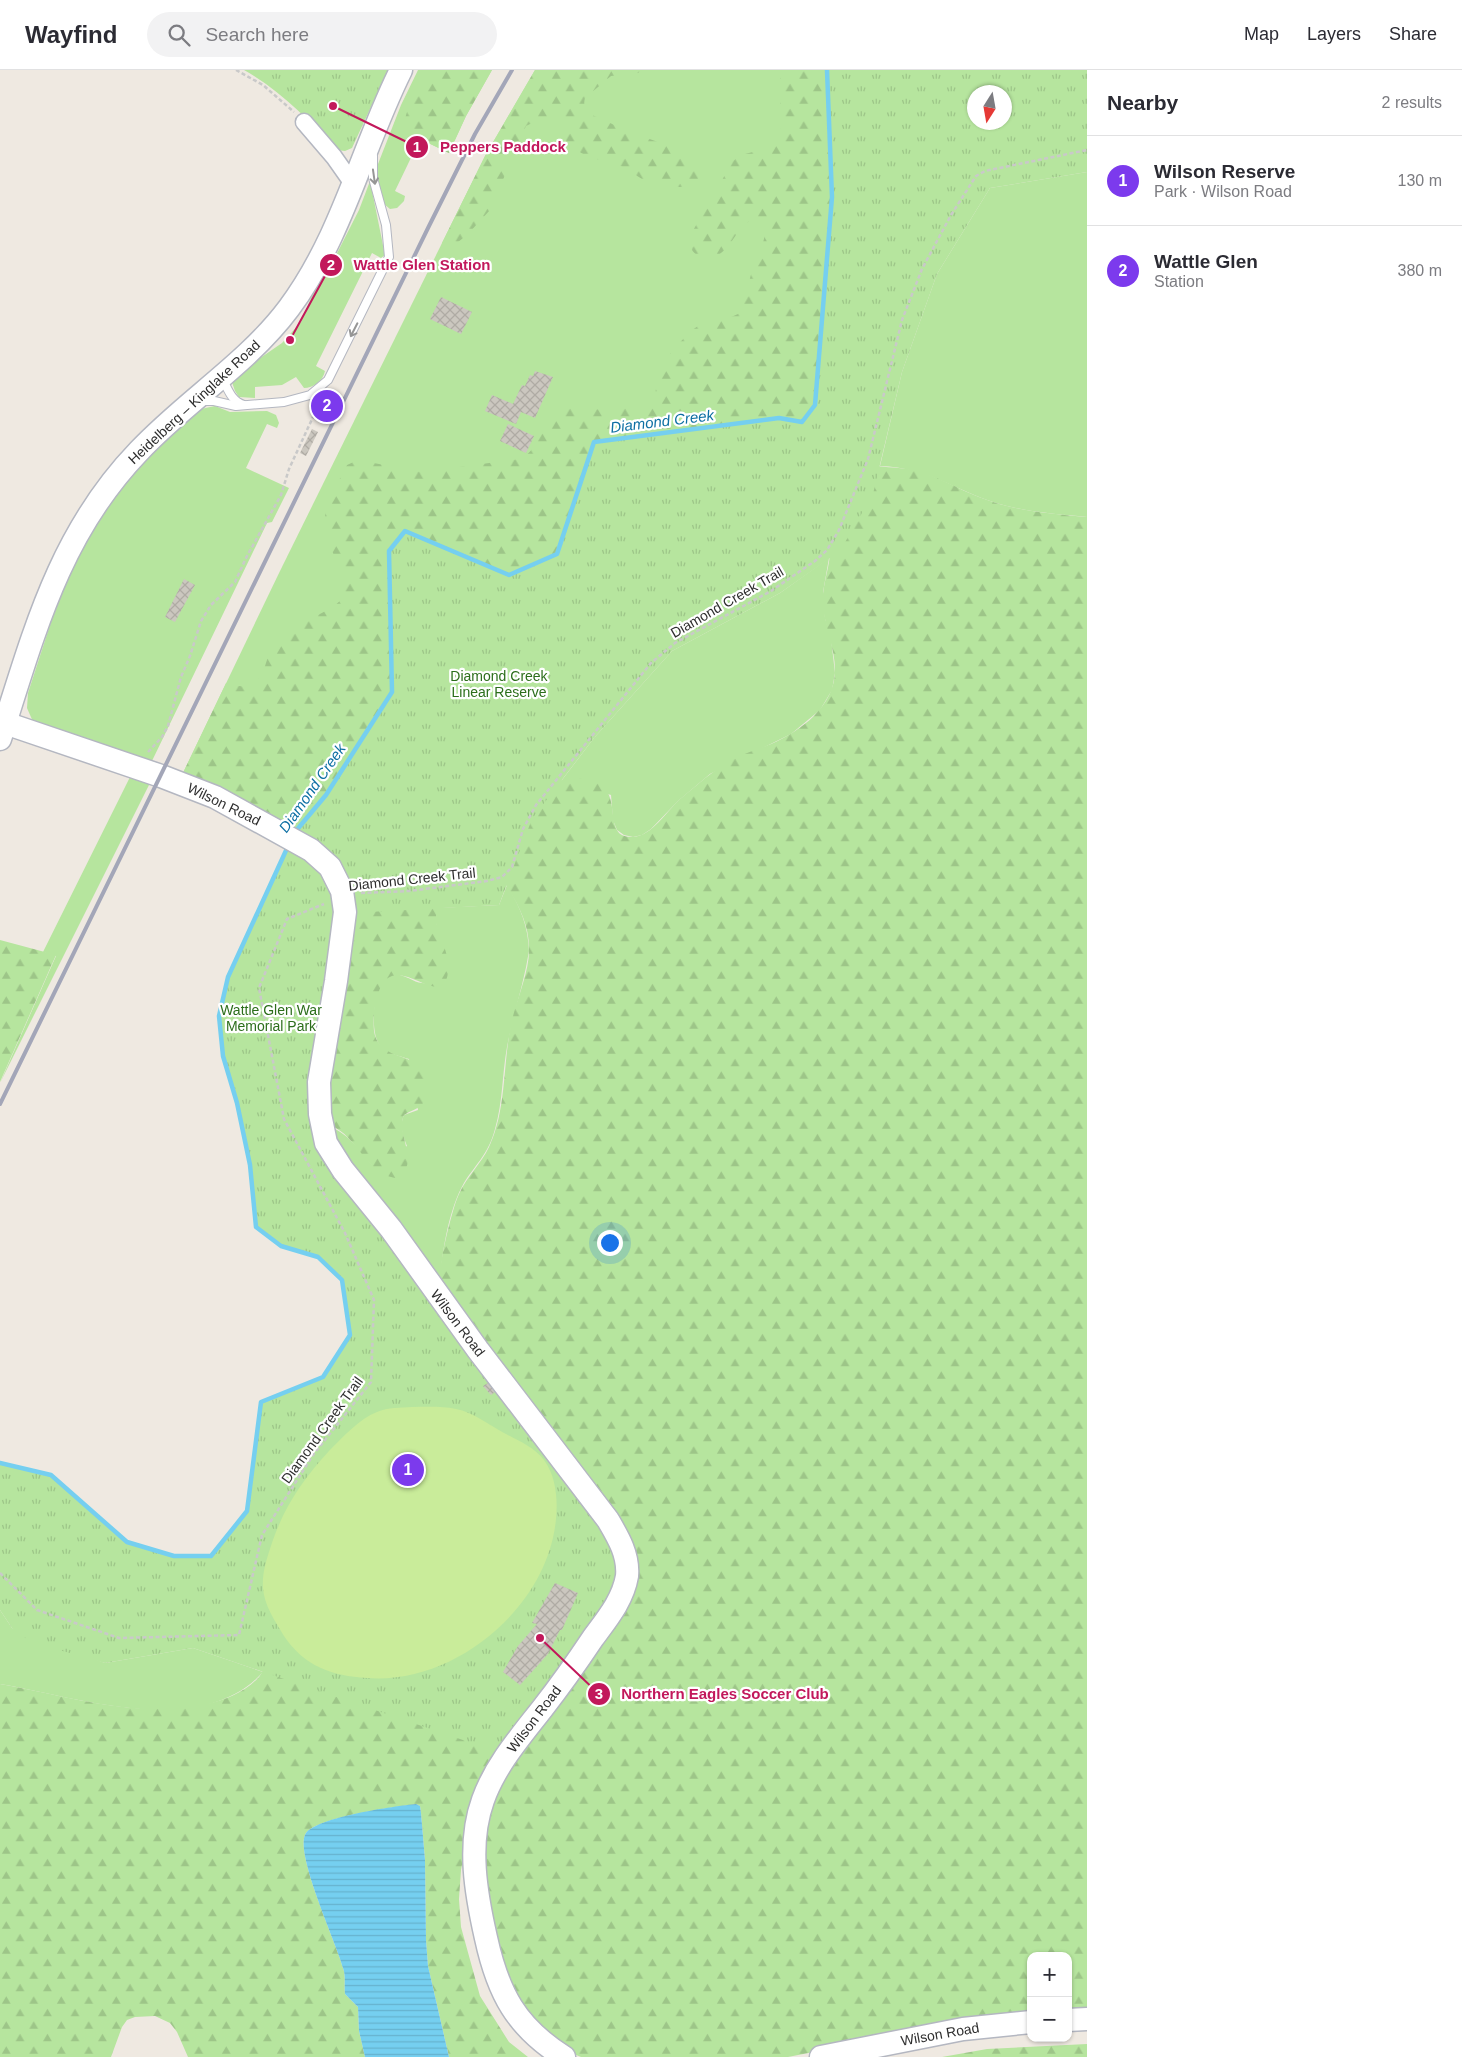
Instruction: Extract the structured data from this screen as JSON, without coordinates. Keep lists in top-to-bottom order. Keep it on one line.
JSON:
{"streets":{"street":["Heidelberg – Kinglake Road","Wilson Road"],"path":["Diamond Creek Trail"]},"crossings":[["Heidelberg – Kinglake Road","Wilson Road"],["Diamond Creek Trail","Wilson Road"]],"water":["Diamond Creek"],"parks":["Diamond Creek Linear Reserve","Wattle Glen War Memorial Park"],"places":["Peppers Paddock","Wattle Glen Station","Northern Eagles Soccer Club"],"north":"bottom","page":{"header":"Wayfind","search":"Search here","nav":["Map","Layers","Share"],"heading":["Nearby","2 results"],"list":[{"mark":"1","name":"Wilson Reserve","note":"Park · Wilson Road","value":"130 m"},{"mark":"2","name":"Wattle Glen","note":"Station","value":"380 m"}],"pins":["2","1"],"map_buttons":["+","−"]}}
